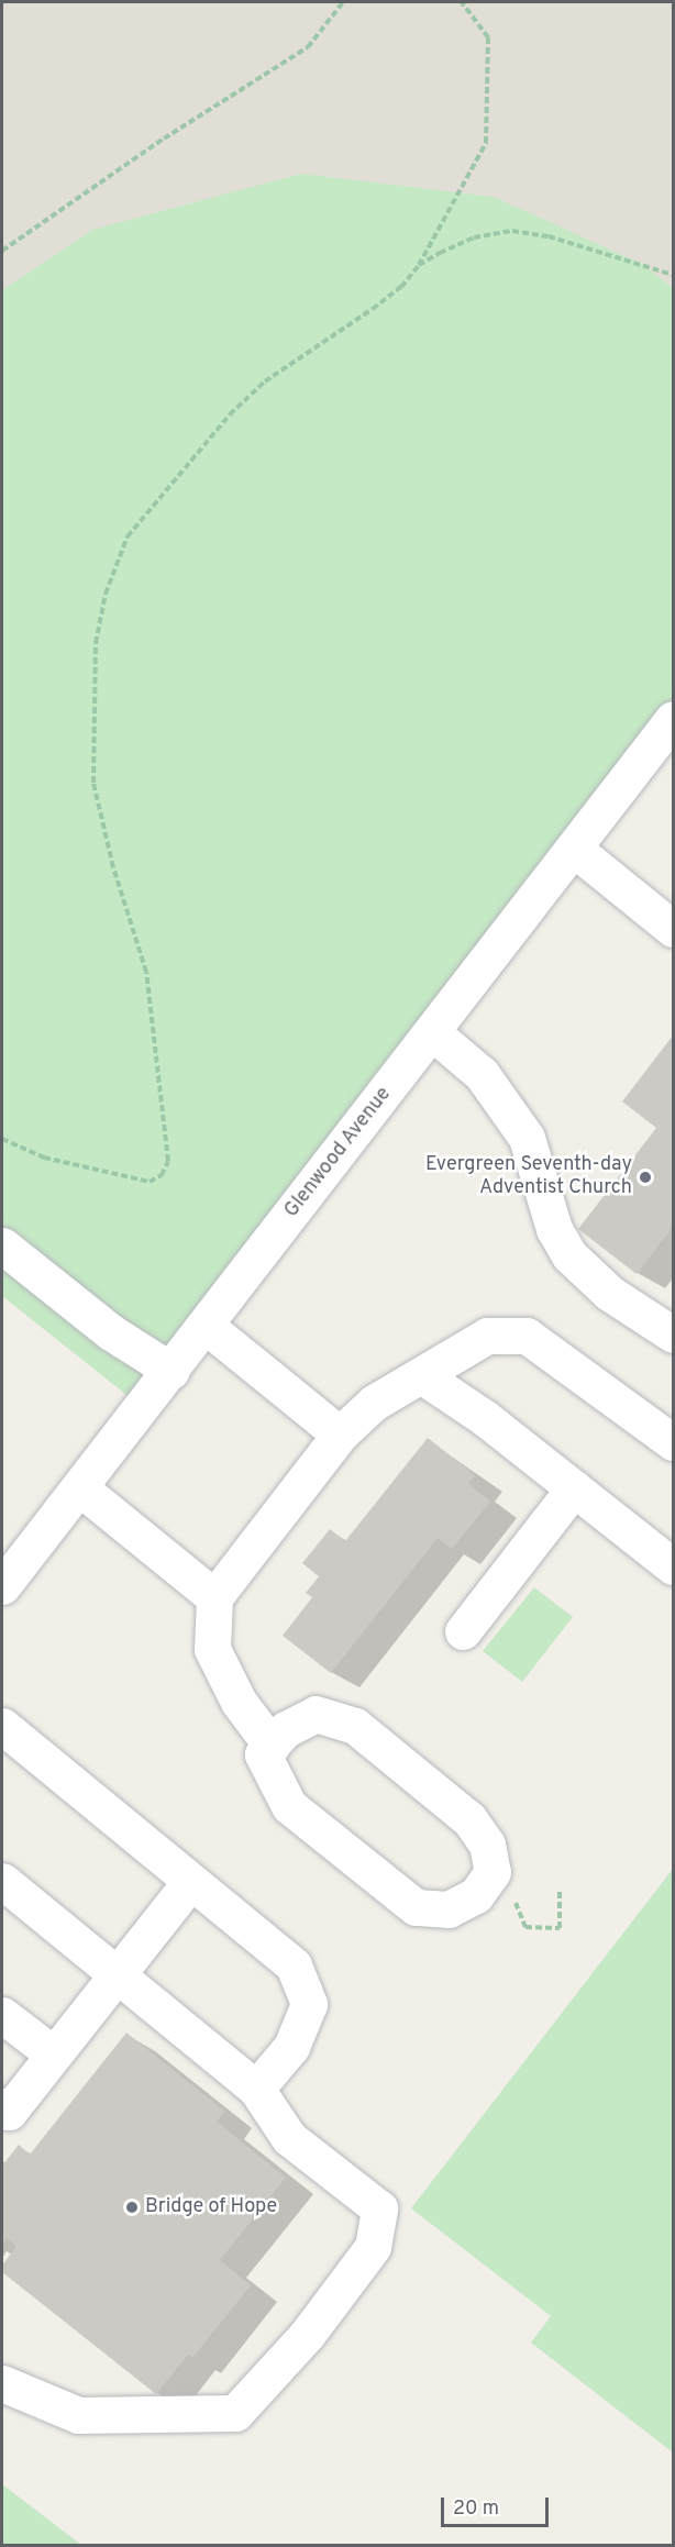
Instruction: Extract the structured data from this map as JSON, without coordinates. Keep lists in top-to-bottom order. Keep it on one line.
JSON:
{"streets":{"street":["Glenwood Avenue"]},"places":["Evergreen Seventh-day Adventist Church","Bridge of Hope"],"scale_bar":"20 m"}
